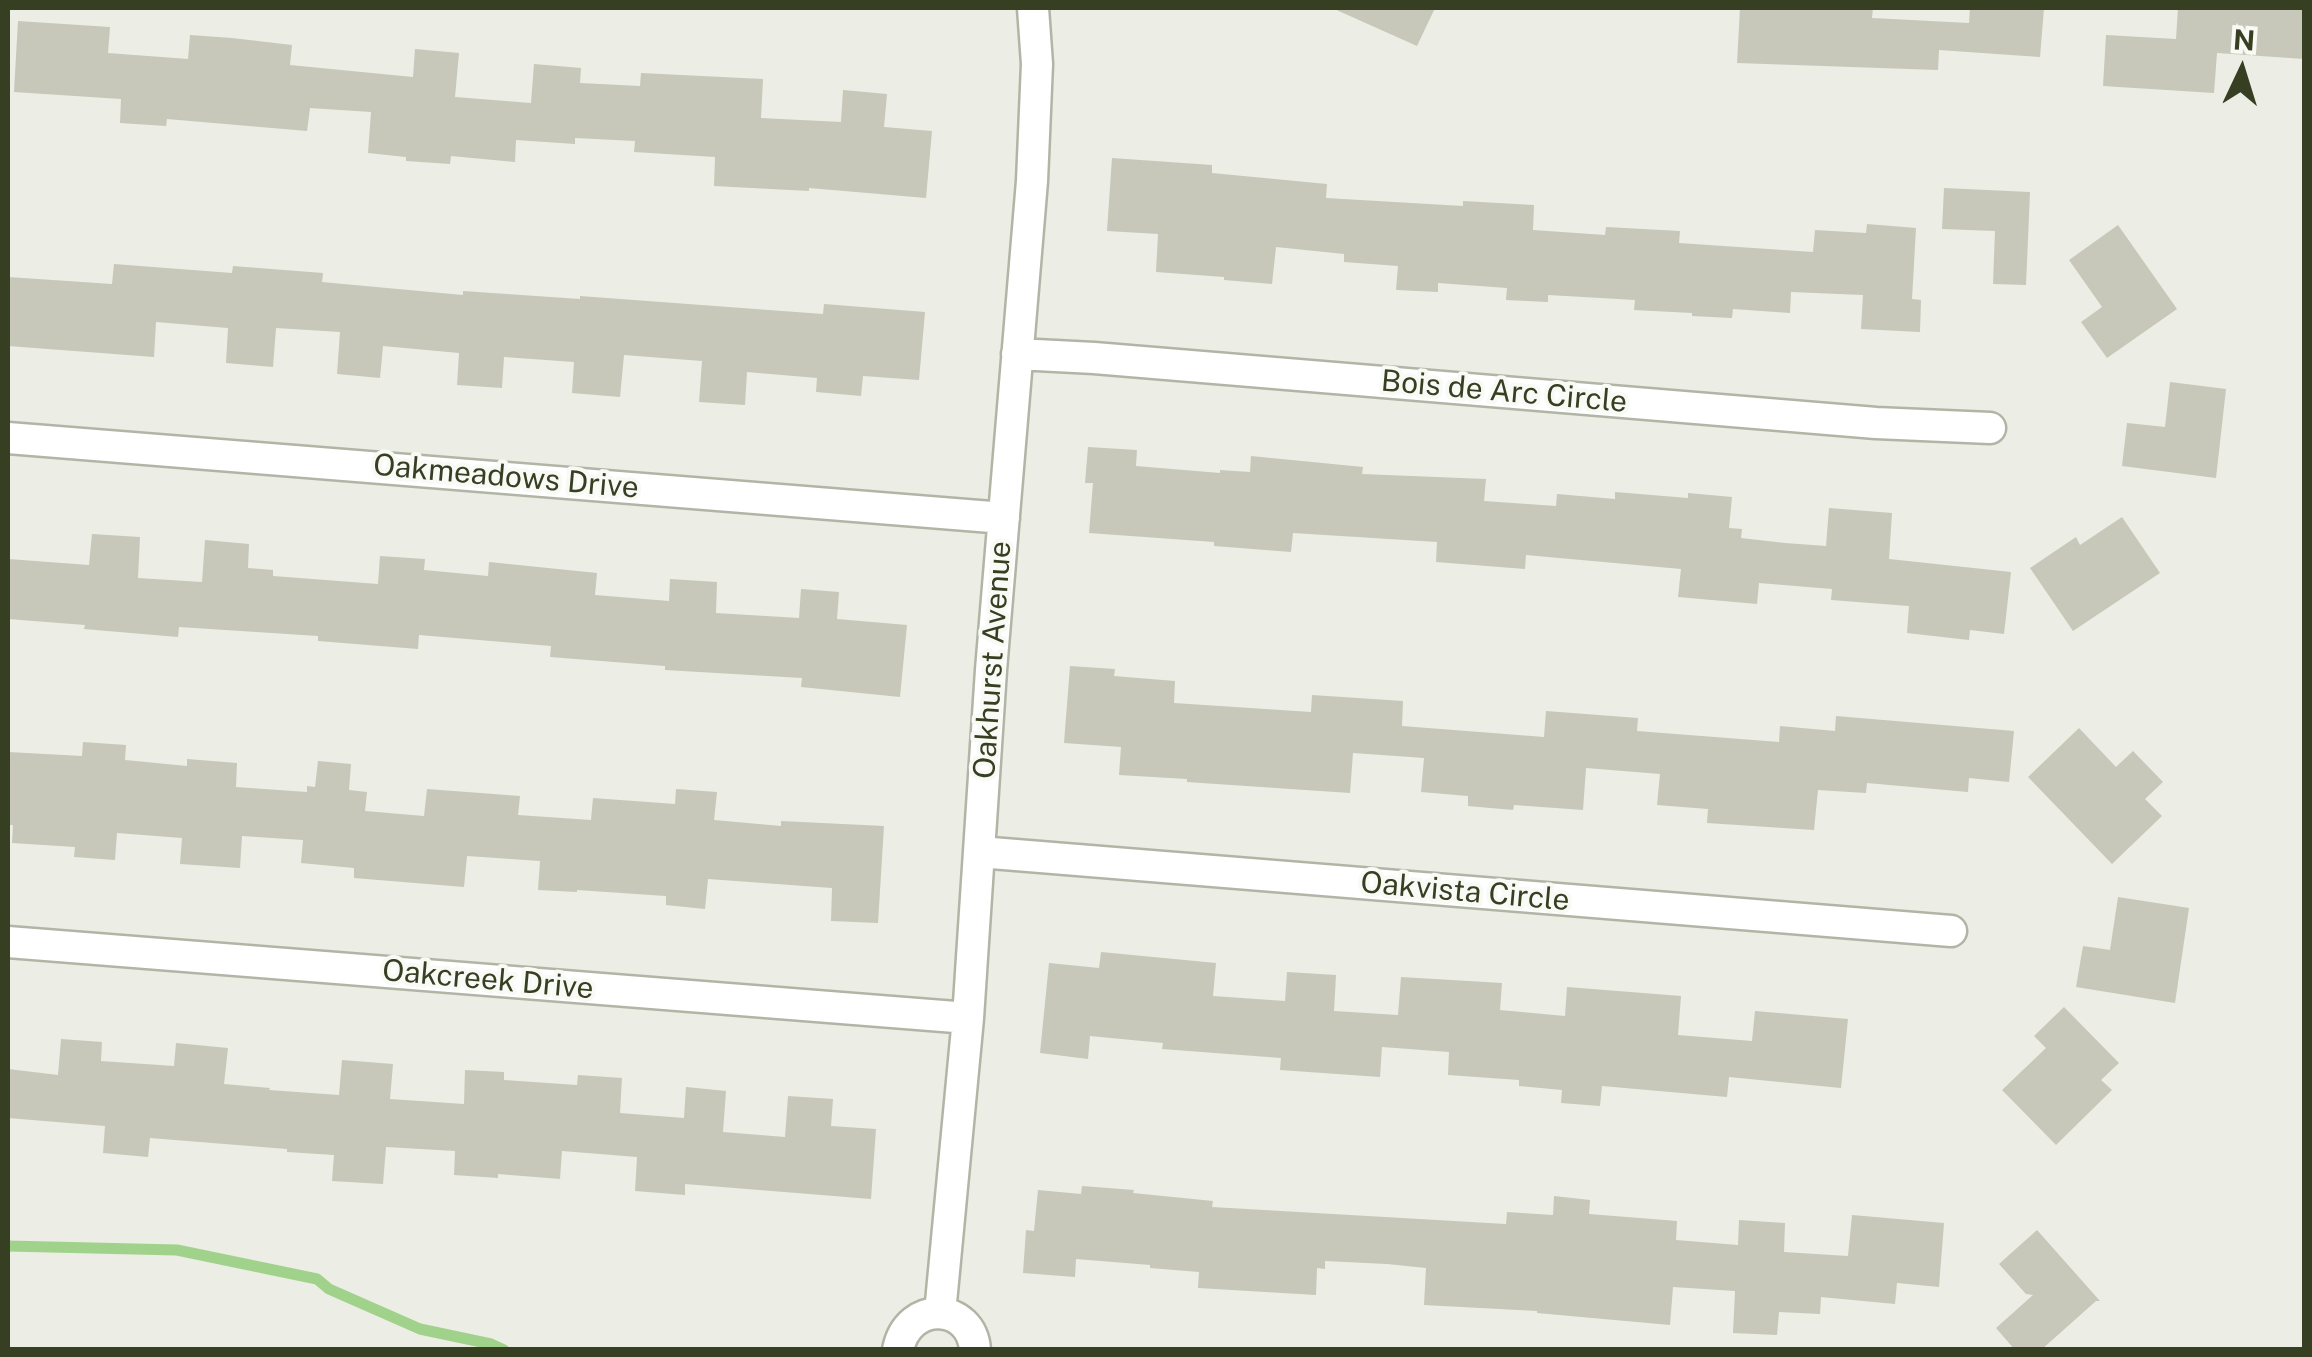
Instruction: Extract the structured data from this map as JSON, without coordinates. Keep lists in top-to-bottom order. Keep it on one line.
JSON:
{"streets":{"street":["Bois de Arc Circle","Oakmeadows Drive","Oakhurst Avenue","Oakvista Circle","Oakcreek Drive"]},"crossings":[["Bois de Arc Circle","Oakhurst Avenue"],["Oakmeadows Drive","Oakhurst Avenue"],["Oakhurst Avenue","Oakvista Circle"],["Oakhurst Avenue","Oakcreek Drive"]],"north":"top"}
